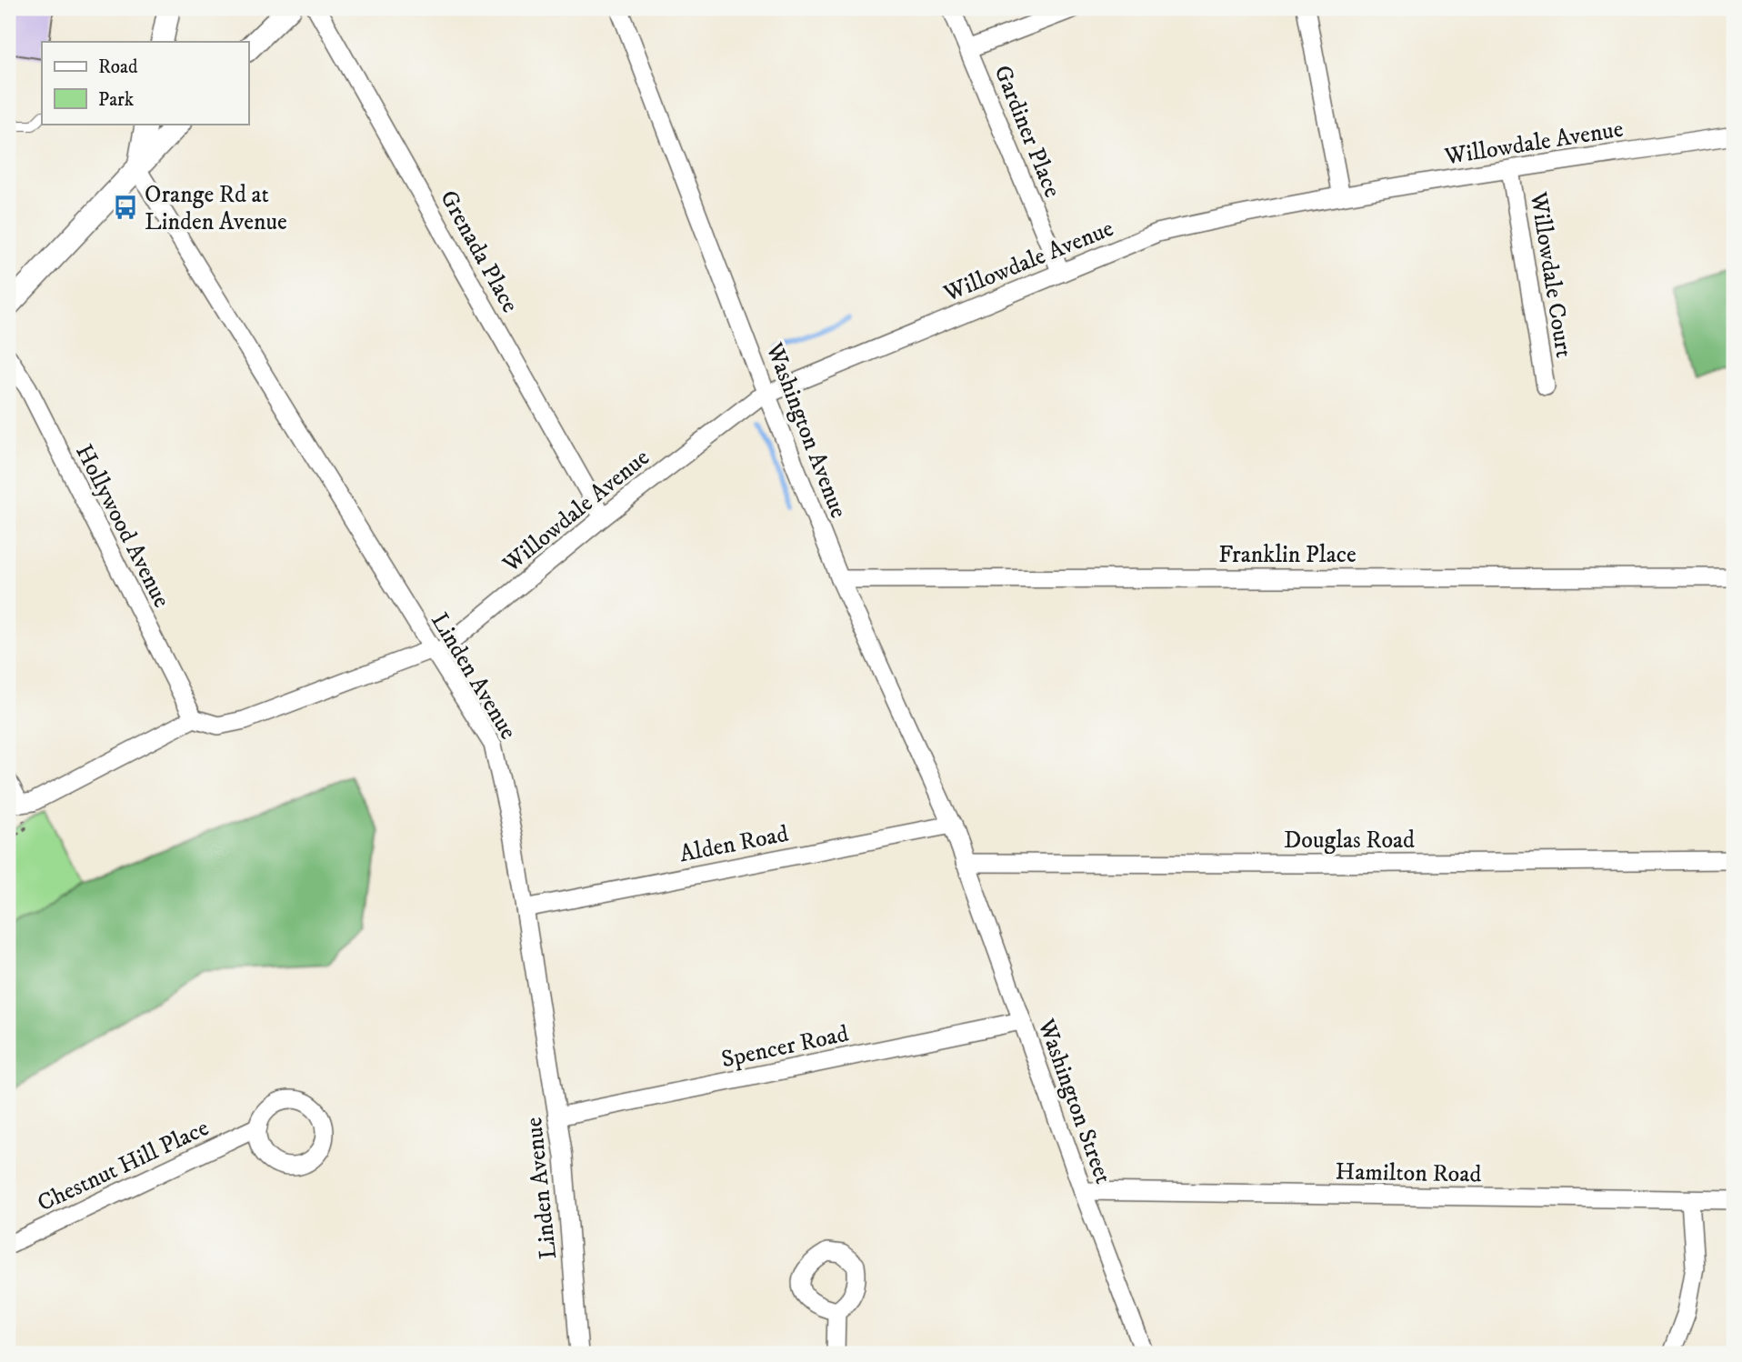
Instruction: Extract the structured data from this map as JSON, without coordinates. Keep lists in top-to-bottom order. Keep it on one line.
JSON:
{"streets":{"street":["Gardiner Place","Willowdale Avenue","Grenada Place","Willowdale Court","Washington Avenue","Hollywood Avenue","Franklin Place","Linden Avenue","Douglas Road","Alden Road","Spencer Road","Washington Street","Chestnut Hill Place","Hamilton Road"]},"crossings":[["Gardiner Place","Willowdale Avenue"],["Willowdale Avenue","Grenada Place"],["Willowdale Avenue","Willowdale Court"],["Willowdale Avenue","Washington Avenue"],["Willowdale Avenue","Hollywood Avenue"],["Willowdale Avenue","Linden Avenue"],["Washington Avenue","Franklin Place"],["Washington Avenue","Douglas Road"],["Washington Avenue","Alden Road"],["Washington Avenue","Washington Street"],["Linden Avenue","Alden Road"],["Linden Avenue","Spencer Road"],["Douglas Road","Washington Street"],["Spencer Road","Washington Street"],["Washington Street","Hamilton Road"]],"places":{"bus stop":["Orange Rd at Linden Avenue"]},"legend":["Road","Park"]}
